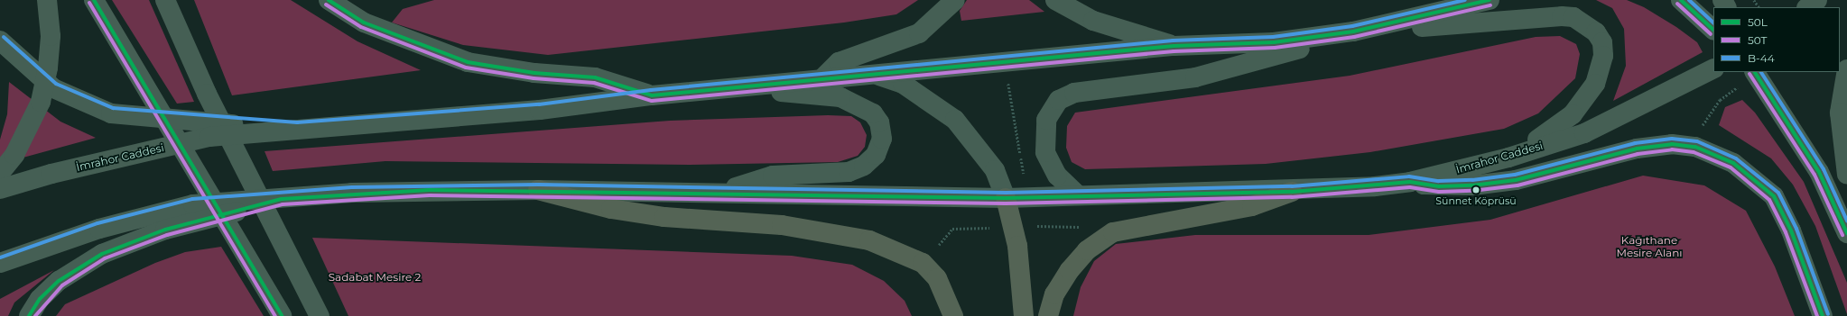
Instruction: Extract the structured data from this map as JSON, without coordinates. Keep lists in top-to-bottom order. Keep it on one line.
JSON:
{"streets":{"main road":["İmrahor Caddesi"]},"parks":["Kağıthane Mesire Alanı","Sadabat Mesire 2"],"places":["Sünnet Köprüsü"],"lines":["transit line 50L","transit line B-44","transit line 50T"],"legend":["50L","50T","B-44"]}
